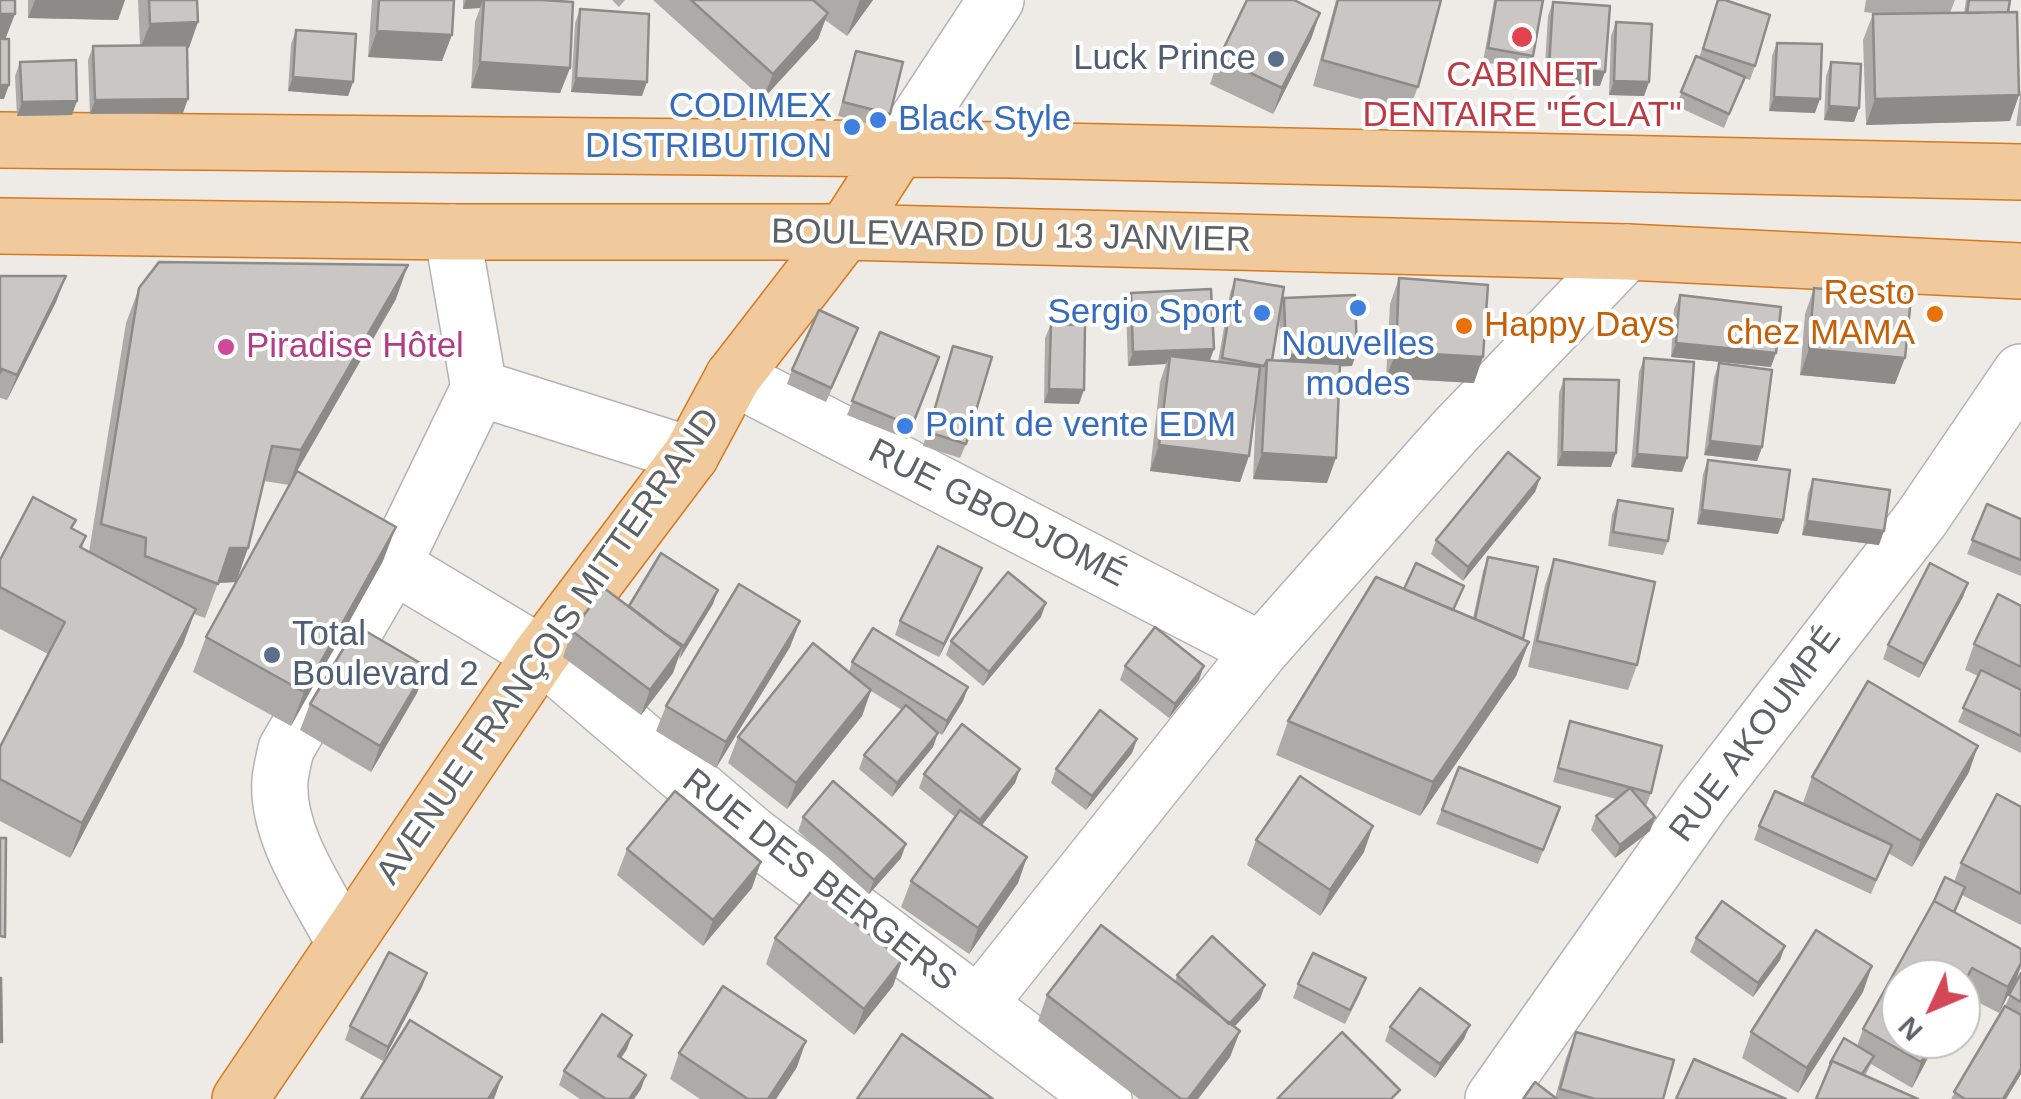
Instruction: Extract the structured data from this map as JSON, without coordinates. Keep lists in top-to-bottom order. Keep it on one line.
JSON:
{"streets":{"highway":["BOULEVARD DU 13 JANVIER","AVENUE FRANÇOIS MITTERRAND"],"street":["RUE GBODJOMÉ","RUE AKOUMPÉ","RUE DES BERGERS"]},"crossings":[["BOULEVARD DU 13 JANVIER","AVENUE FRANÇOIS MITTERRAND"],["RUE GBODJOMÉ","AVENUE FRANÇOIS MITTERRAND"],["AVENUE FRANÇOIS MITTERRAND","RUE DES BERGERS"]],"places":["CABINET DENTAIRE \"ÉCLAT\"","Luck Prince","Black Style","CODIMEX DISTRIBUTION","Nouvelles modes","Sergio Sport","Resto chez MAMA","Happy Days","Piradise Hôtel","Point de vente EDM","Total Boulevard 2"],"north":"bottom left"}
